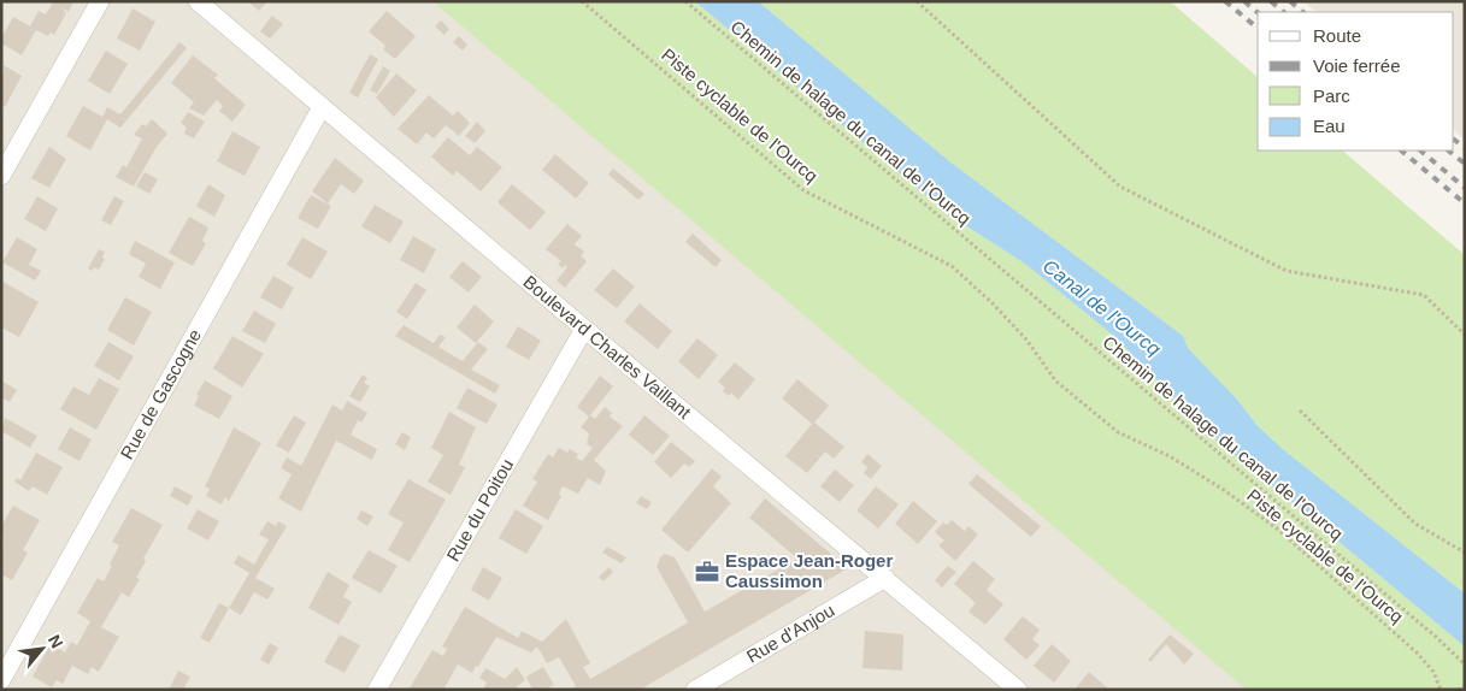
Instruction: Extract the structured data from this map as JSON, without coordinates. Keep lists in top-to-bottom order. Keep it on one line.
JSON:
{"streets":{"street":["Boulevard Charles Vaillant","Rue de Gascogne","Rue du Poitou","Rue d'Anjou"],"path":["Piste cyclable de l'Ourcq","Chemin de halage du canal de l'Ourcq"]},"crossings":[["Boulevard Charles Vaillant","Rue de Gascogne"],["Boulevard Charles Vaillant","Rue du Poitou"],["Boulevard Charles Vaillant","Rue d'Anjou"]],"water":["Canal de l'Ourcq"],"places":{"office":["Espace Jean-Roger Caussimon"]},"legend":["Route","Voie ferrée","Parc","Eau"],"north":"top right"}
